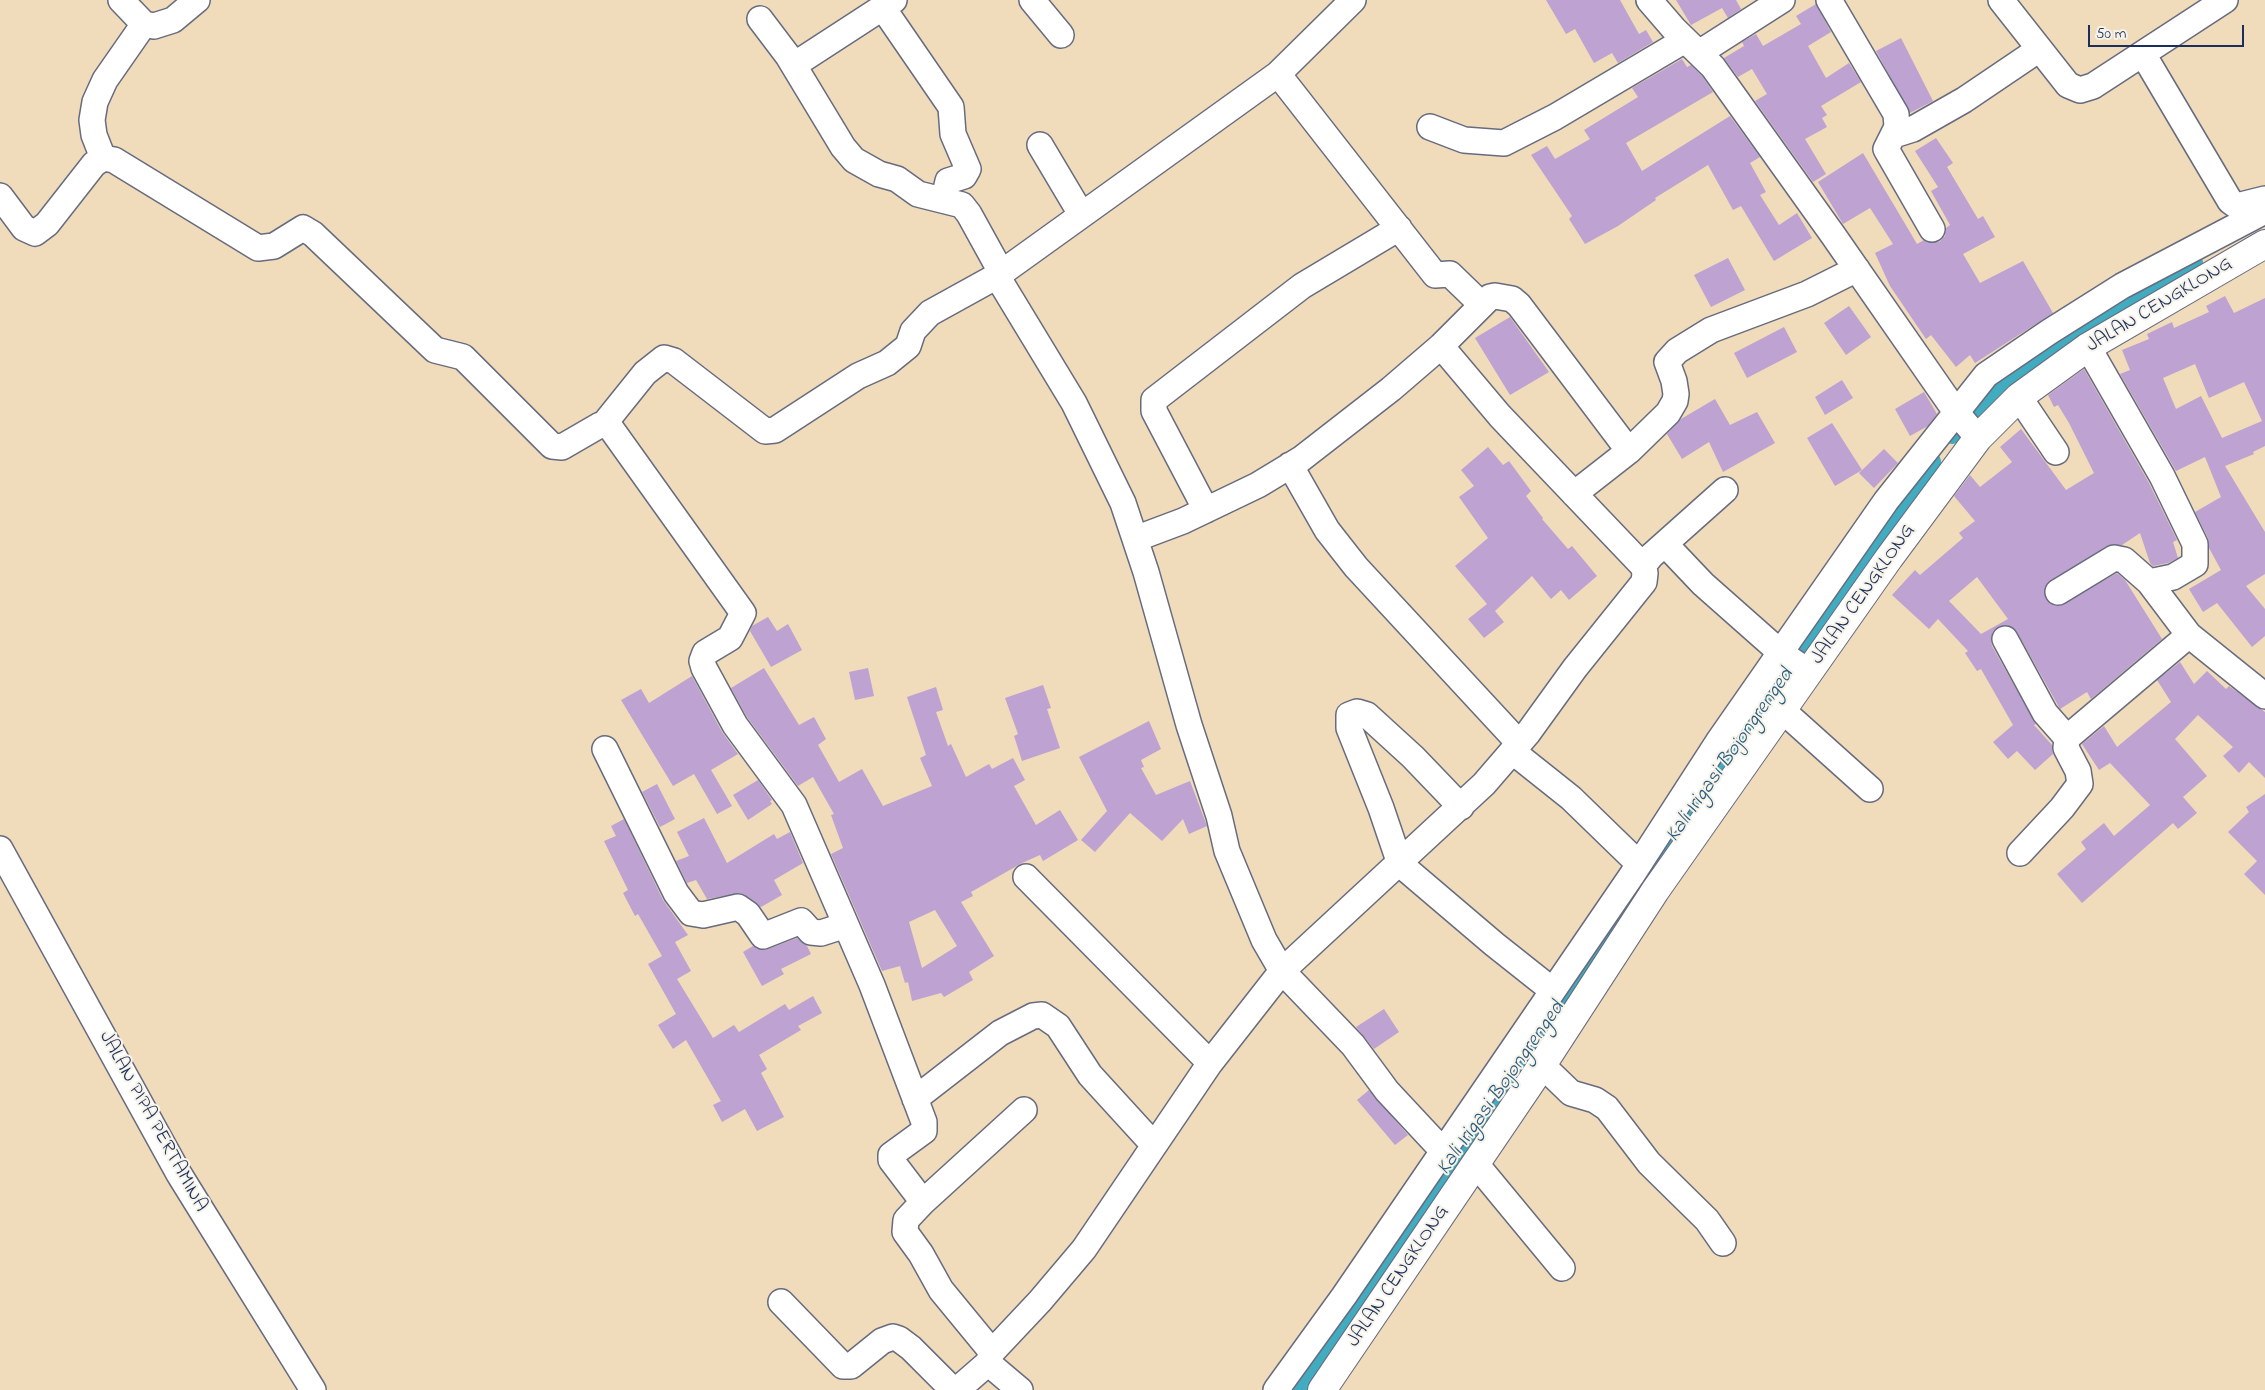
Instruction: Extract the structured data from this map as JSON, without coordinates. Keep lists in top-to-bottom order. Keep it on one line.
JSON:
{"streets":{"main road":["JALAN CENGKLONG"],"street":["JALAN PIPA PERTAMINA"]},"water":["Kali Irigasi Bojongrenged"],"scale_bar":"50 m"}
